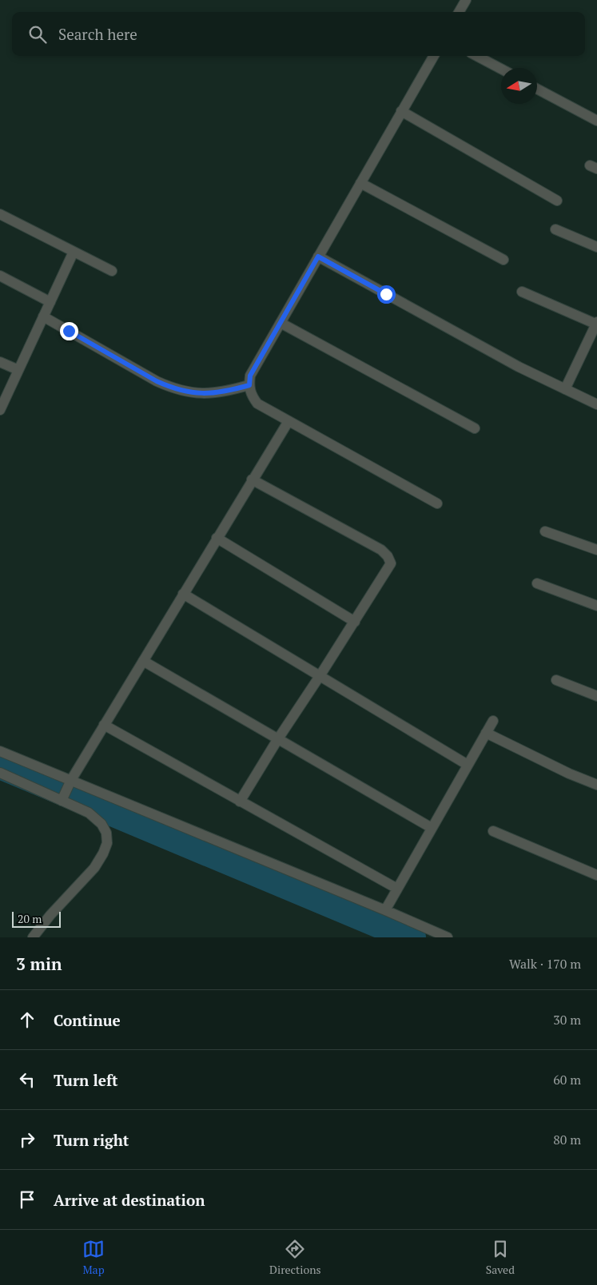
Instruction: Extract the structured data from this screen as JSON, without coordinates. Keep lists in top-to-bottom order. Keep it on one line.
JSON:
{"scale_bar":"20 m","north":"left","page":{"search":"Search here","scale":"20 m","heading":["3 min","Walk · 170 m"],"list":[["Continue","30 m"],["Turn left","60 m"],["Turn right","80 m"],"Arrive at destination"],"nav":["Map","Directions","Saved"]}}
